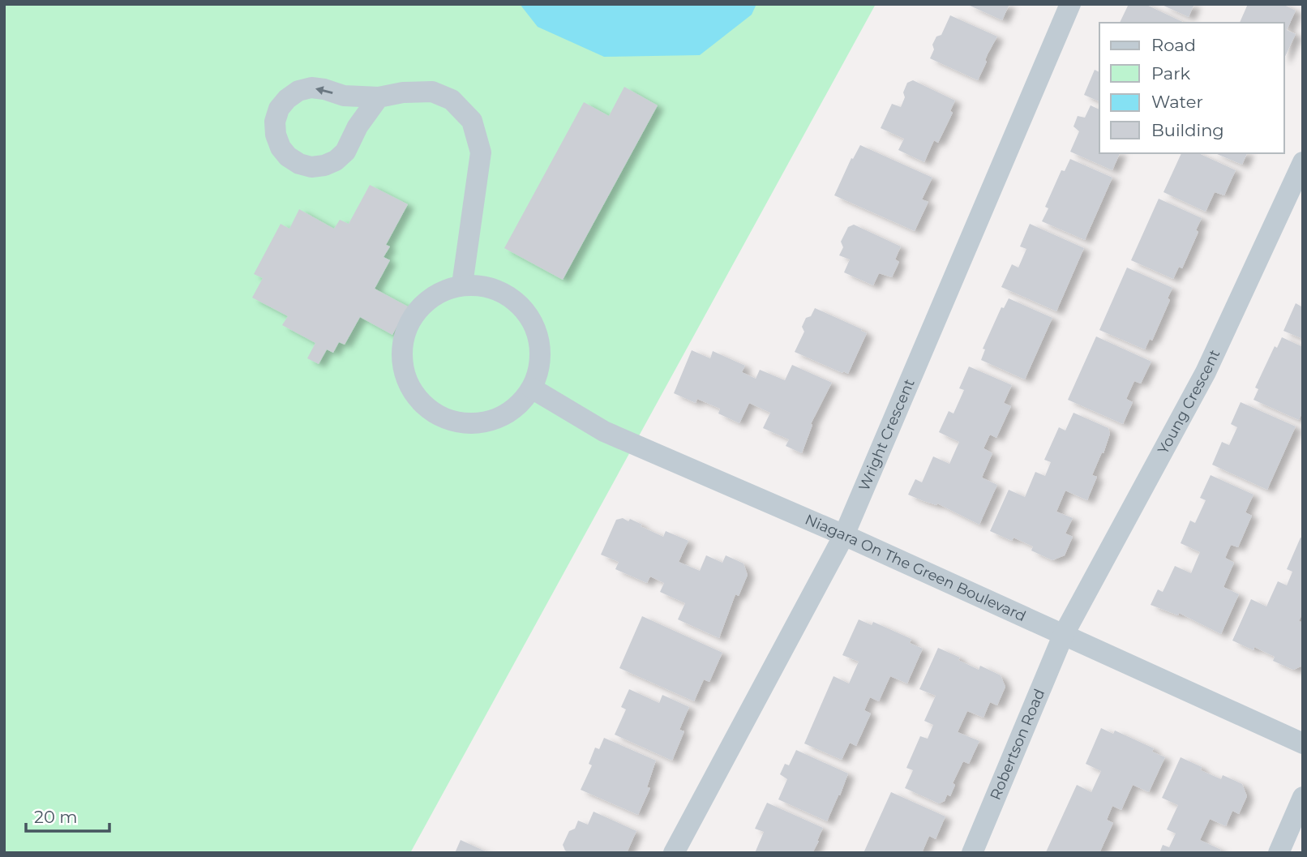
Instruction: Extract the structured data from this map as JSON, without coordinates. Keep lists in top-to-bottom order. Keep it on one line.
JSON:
{"streets":{"street":["Young Crescent","Wright Crescent","Niagara On The Green Boulevard","Robertson Road"]},"crossings":[["Young Crescent","Niagara On The Green Boulevard"],["Young Crescent","Robertson Road"],["Wright Crescent","Niagara On The Green Boulevard"],["Niagara On The Green Boulevard","Robertson Road"]],"legend":["Road","Park","Water","Building"],"scale_bar":"20 m"}
